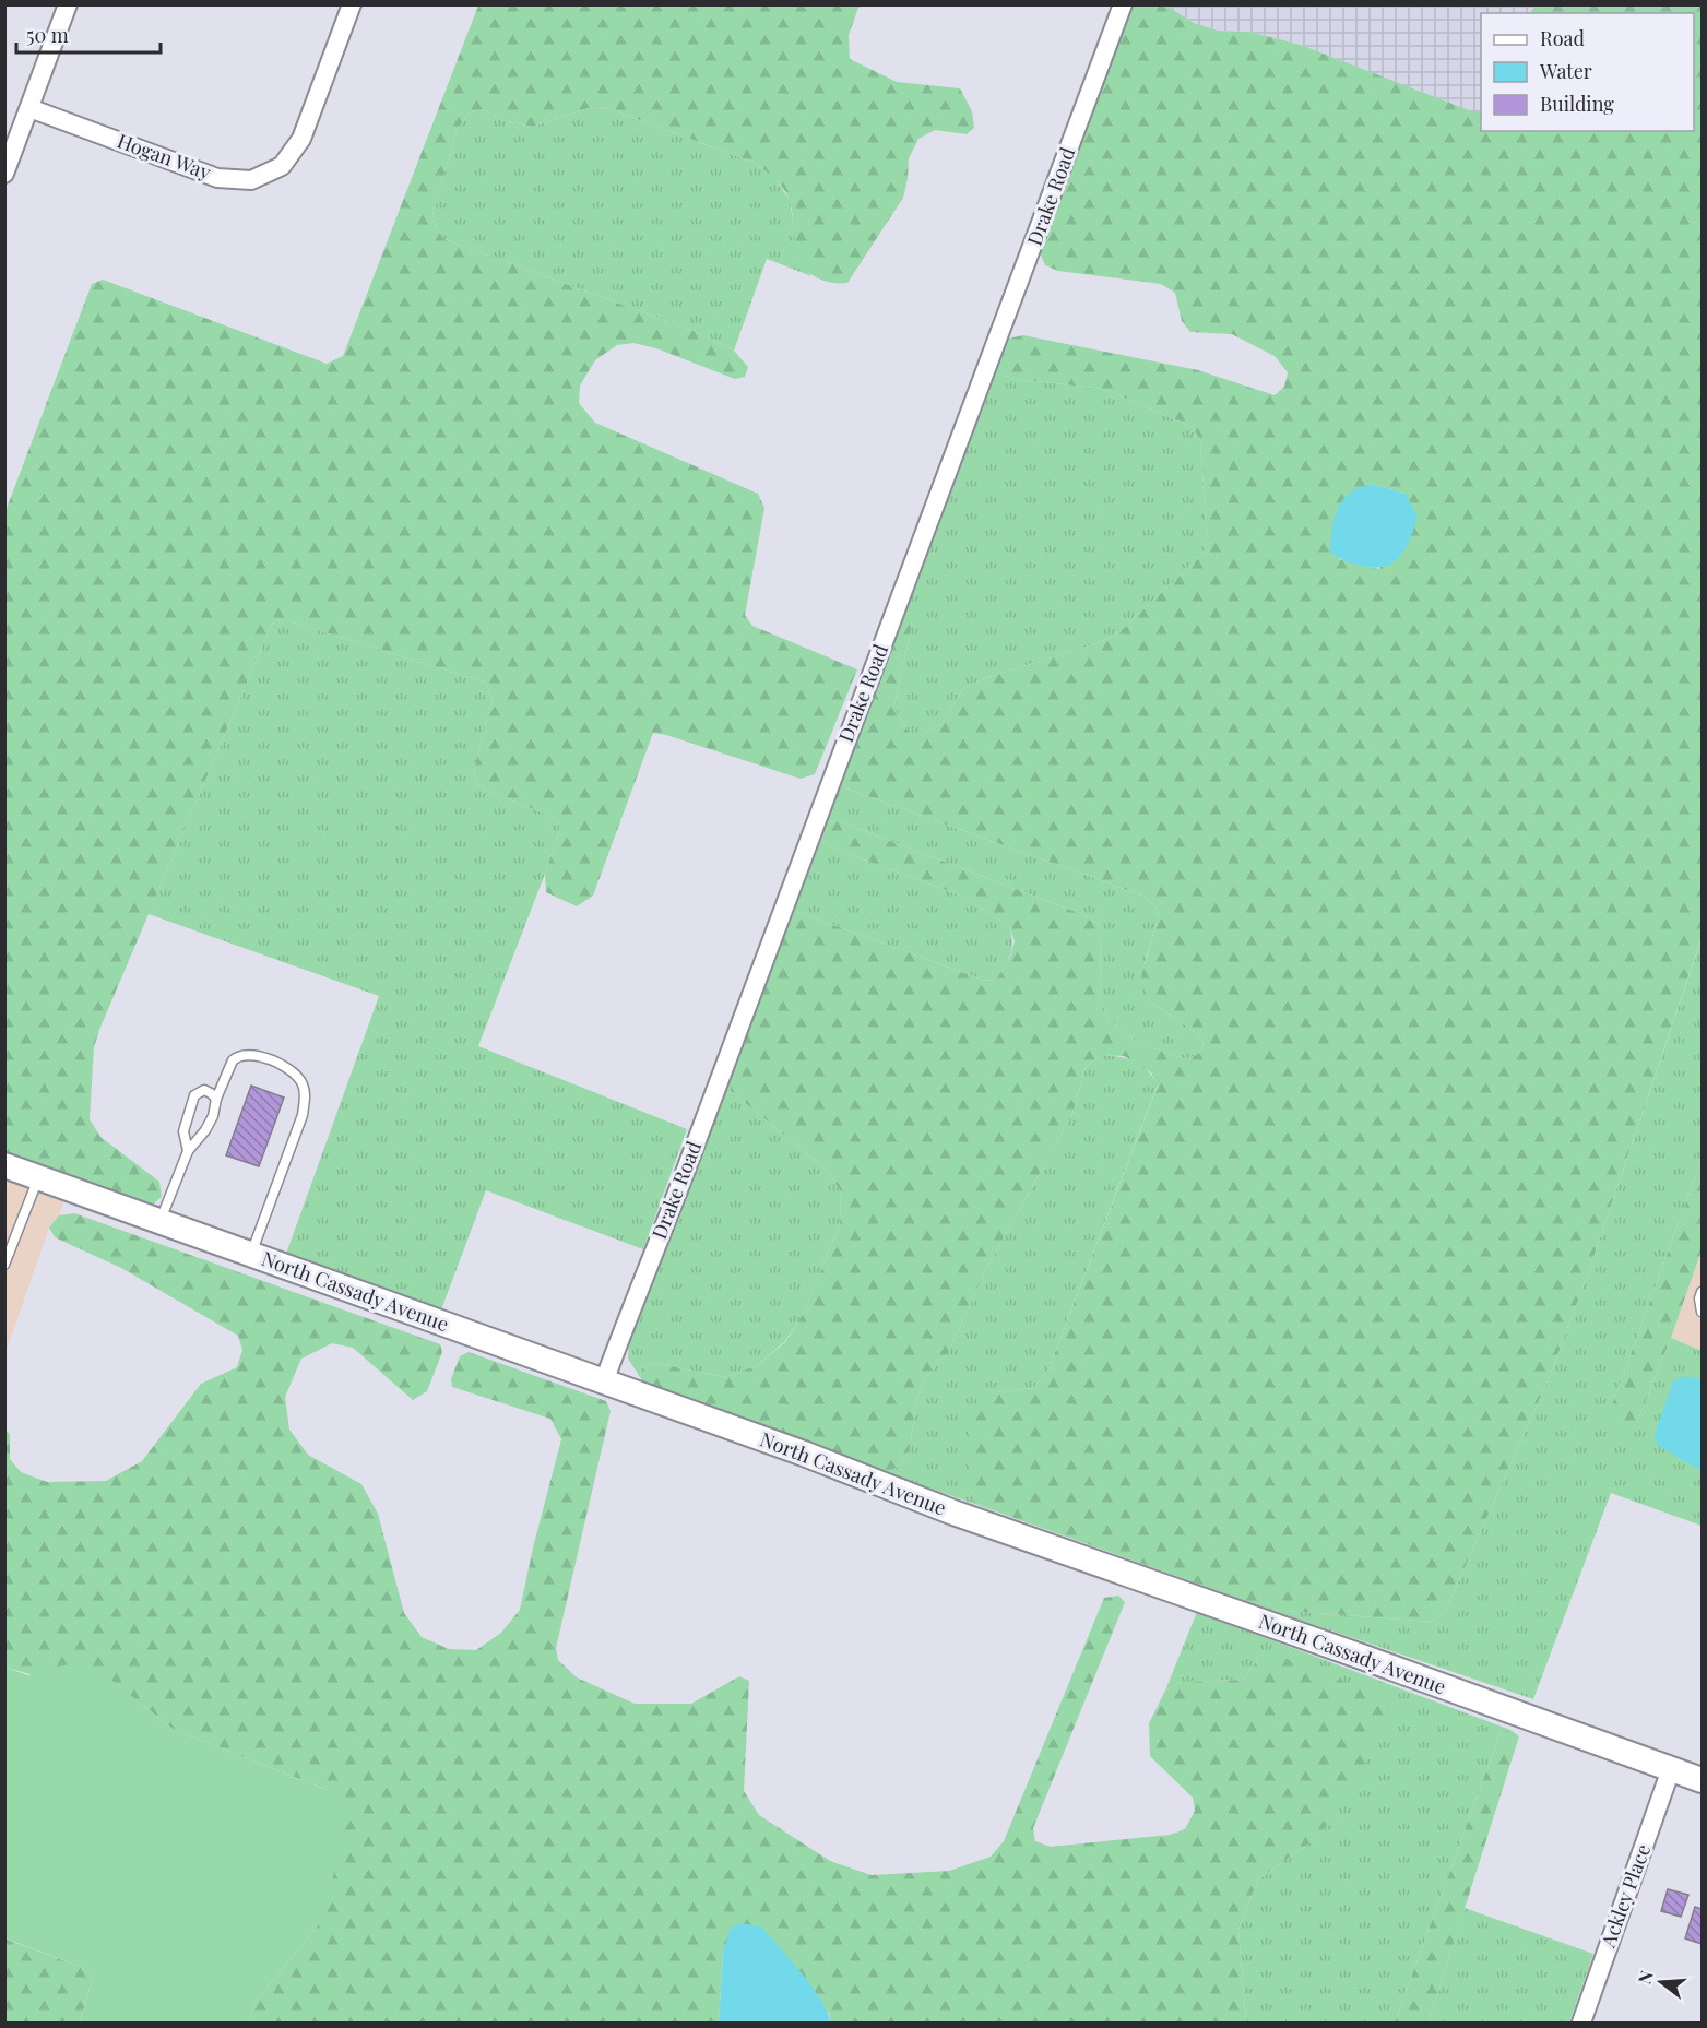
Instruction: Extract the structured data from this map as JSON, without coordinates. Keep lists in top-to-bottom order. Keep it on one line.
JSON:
{"streets":{"main road":["North Cassady Avenue"],"street":["Hogan Way","Drake Road","Ackley Place"]},"crossings":[["Drake Road","North Cassady Avenue"],["North Cassady Avenue","Ackley Place"]],"legend":["Road","Water","Building"],"scale_bar":"50 m","north":"left"}
